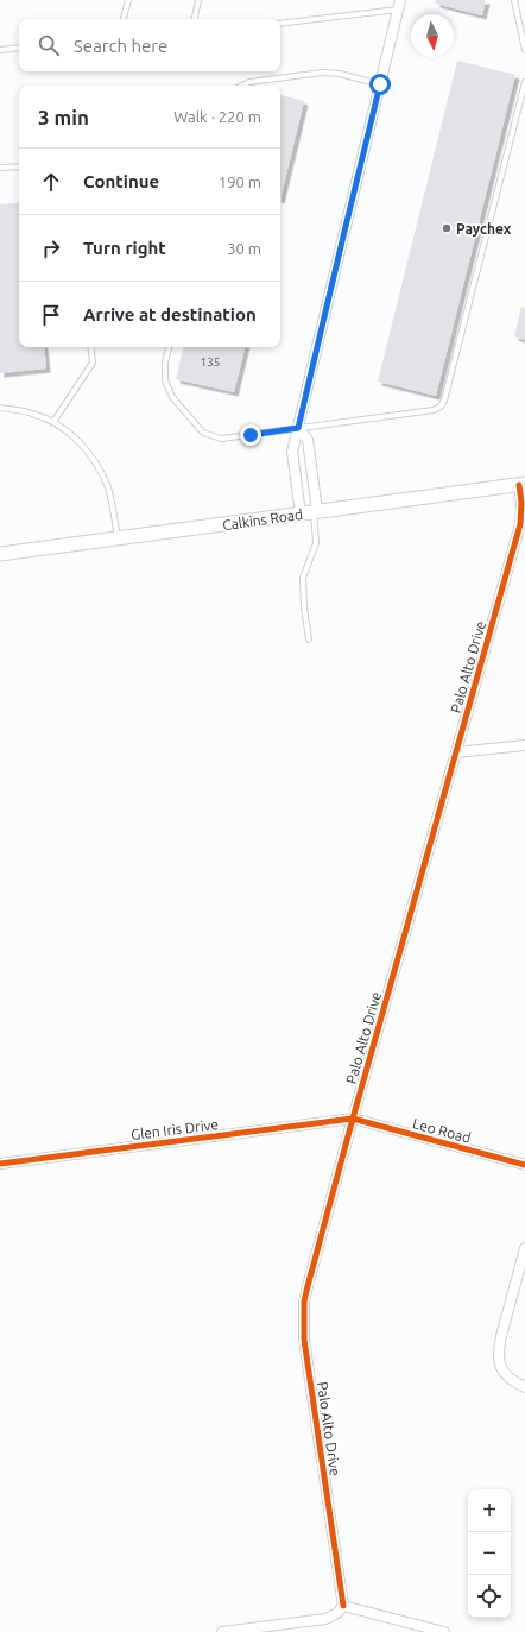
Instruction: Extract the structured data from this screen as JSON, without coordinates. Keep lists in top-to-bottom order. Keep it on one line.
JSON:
{"streets":{"main road":["Calkins Road"],"street":["Palo Alto Drive","Glen Iris Drive","Leo Road"]},"crossings":[["Calkins Road","Palo Alto Drive"],["Palo Alto Drive","Glen Iris Drive"],["Palo Alto Drive","Leo Road"],["Glen Iris Drive","Leo Road"]],"places":["Paychex"],"house_numbers":["135"],"north":"bottom","page":{"search":"Search here","heading":["3 min","Walk · 220 m"],"list":[["Continue","190 m"],["Turn right","30 m"],"Arrive at destination"],"map_buttons":["+","−"]}}
